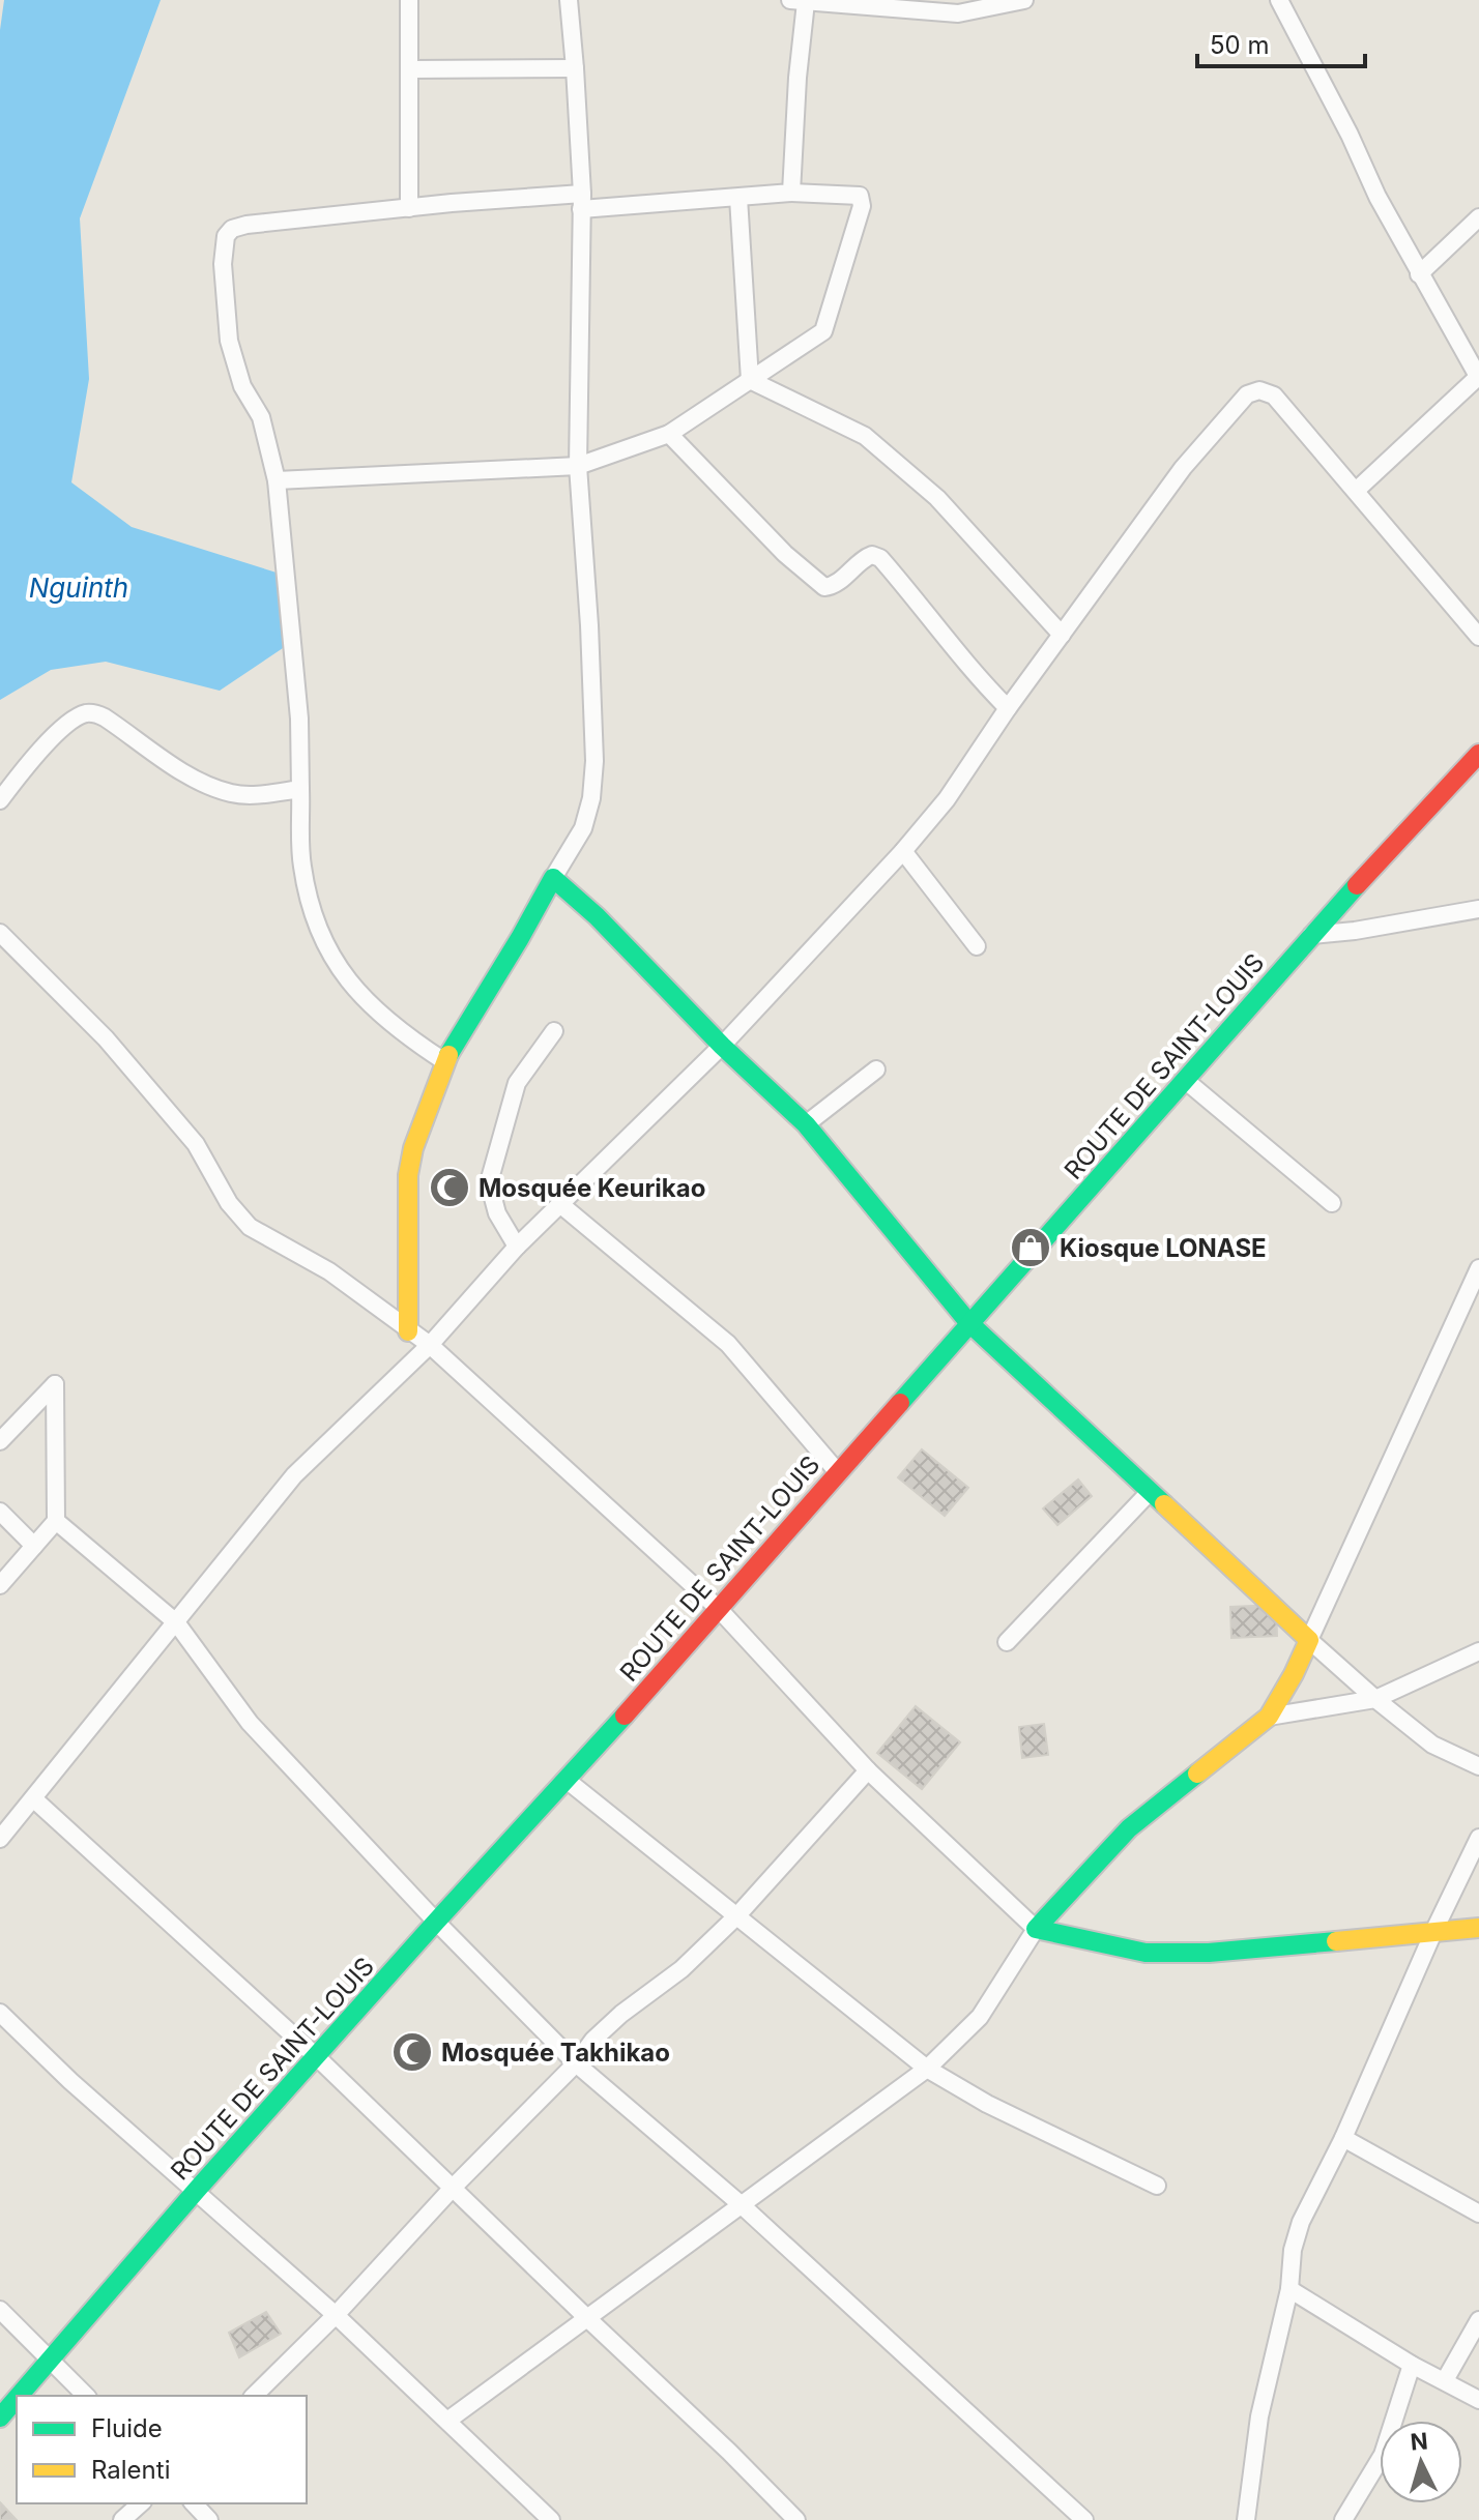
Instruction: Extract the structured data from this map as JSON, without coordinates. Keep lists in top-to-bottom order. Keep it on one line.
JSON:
{"streets":{"street":["ROUTE DE SAINT-LOUIS"]},"water":["Nguinth"],"places":{"mosque":["Mosquée Keurikao","Mosquée Takhikao"],"shop":["Kiosque LONASE"]},"legend":["Fluide","Ralenti"],"scale_bar":"50 m","north":"top"}
